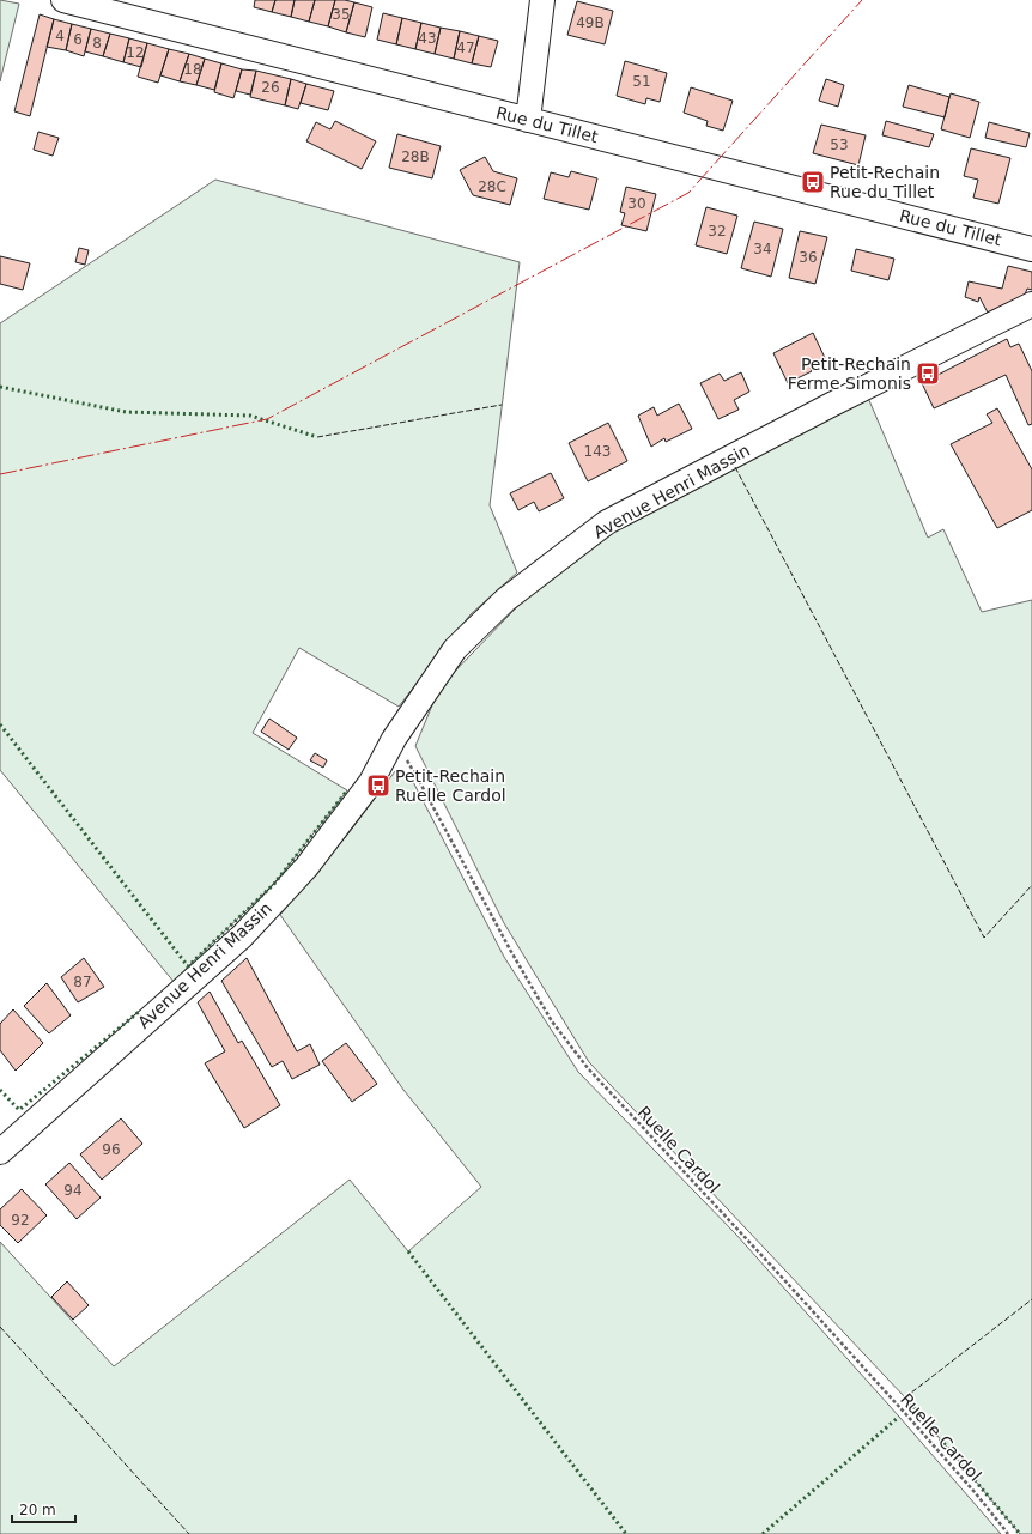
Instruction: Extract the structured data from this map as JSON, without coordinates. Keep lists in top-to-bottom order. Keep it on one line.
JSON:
{"streets":{"street":["Rue du Tillet","Avenue Henri Massin"],"path":["Ruelle Cardol"]},"crossings":[["Avenue Henri Massin","Ruelle Cardol"]],"places":{"bus stop":["Petit-Rechain Rue du Tillet","Petit-Rechain Ferme Simonis","Petit-Rechain Ruelle Cardol"]},"house_numbers":["35","49B","4","43","6","8","47","12","18","51","26","53","28B","28C","30","32","34","36","143","87","96","94","92"],"scale_bar":"20 m"}
